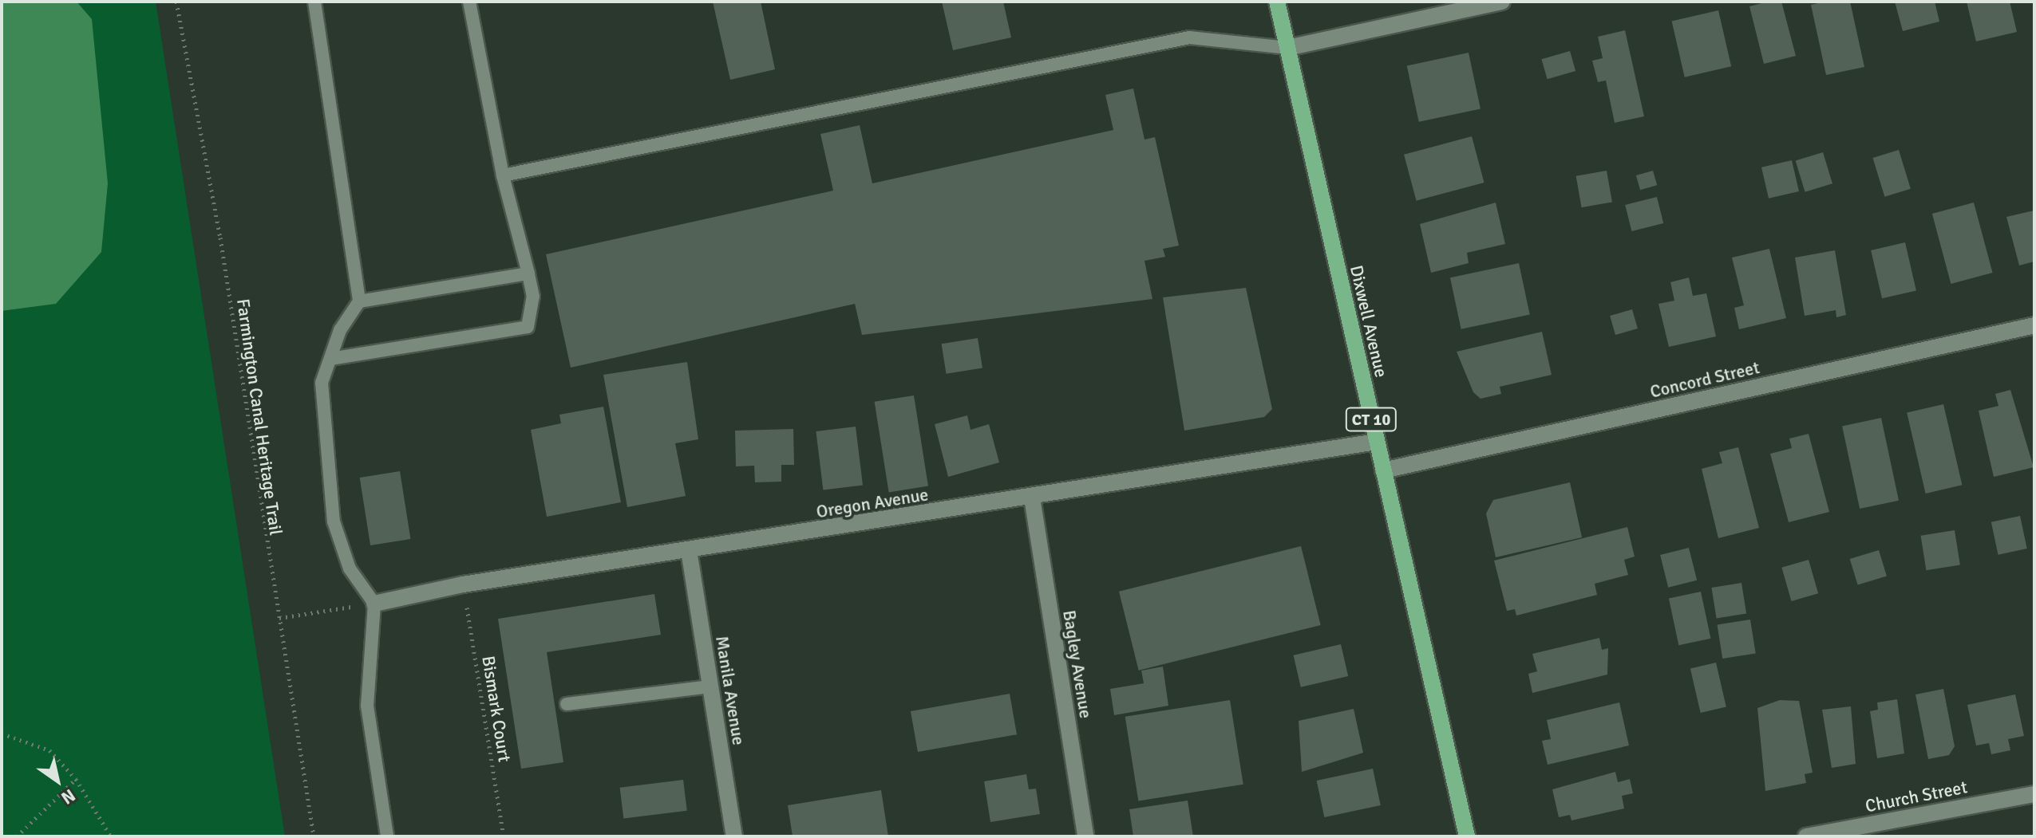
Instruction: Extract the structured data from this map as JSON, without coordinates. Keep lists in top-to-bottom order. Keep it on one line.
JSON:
{"streets":{"main road":["Dixwell Avenue","CT 10"],"street":["Concord Street","Oregon Avenue","Bagley Avenue","Manila Avenue","Church Street"],"path":["Farmington Canal Heritage Trail","Bismark Court"]},"crossings":[["Dixwell Avenue","Concord Street"],["Dixwell Avenue","Oregon Avenue"],["Oregon Avenue","Bagley Avenue"],["Oregon Avenue","Manila Avenue"],["Oregon Avenue","Bismark Court"]],"north":"bottom right"}
